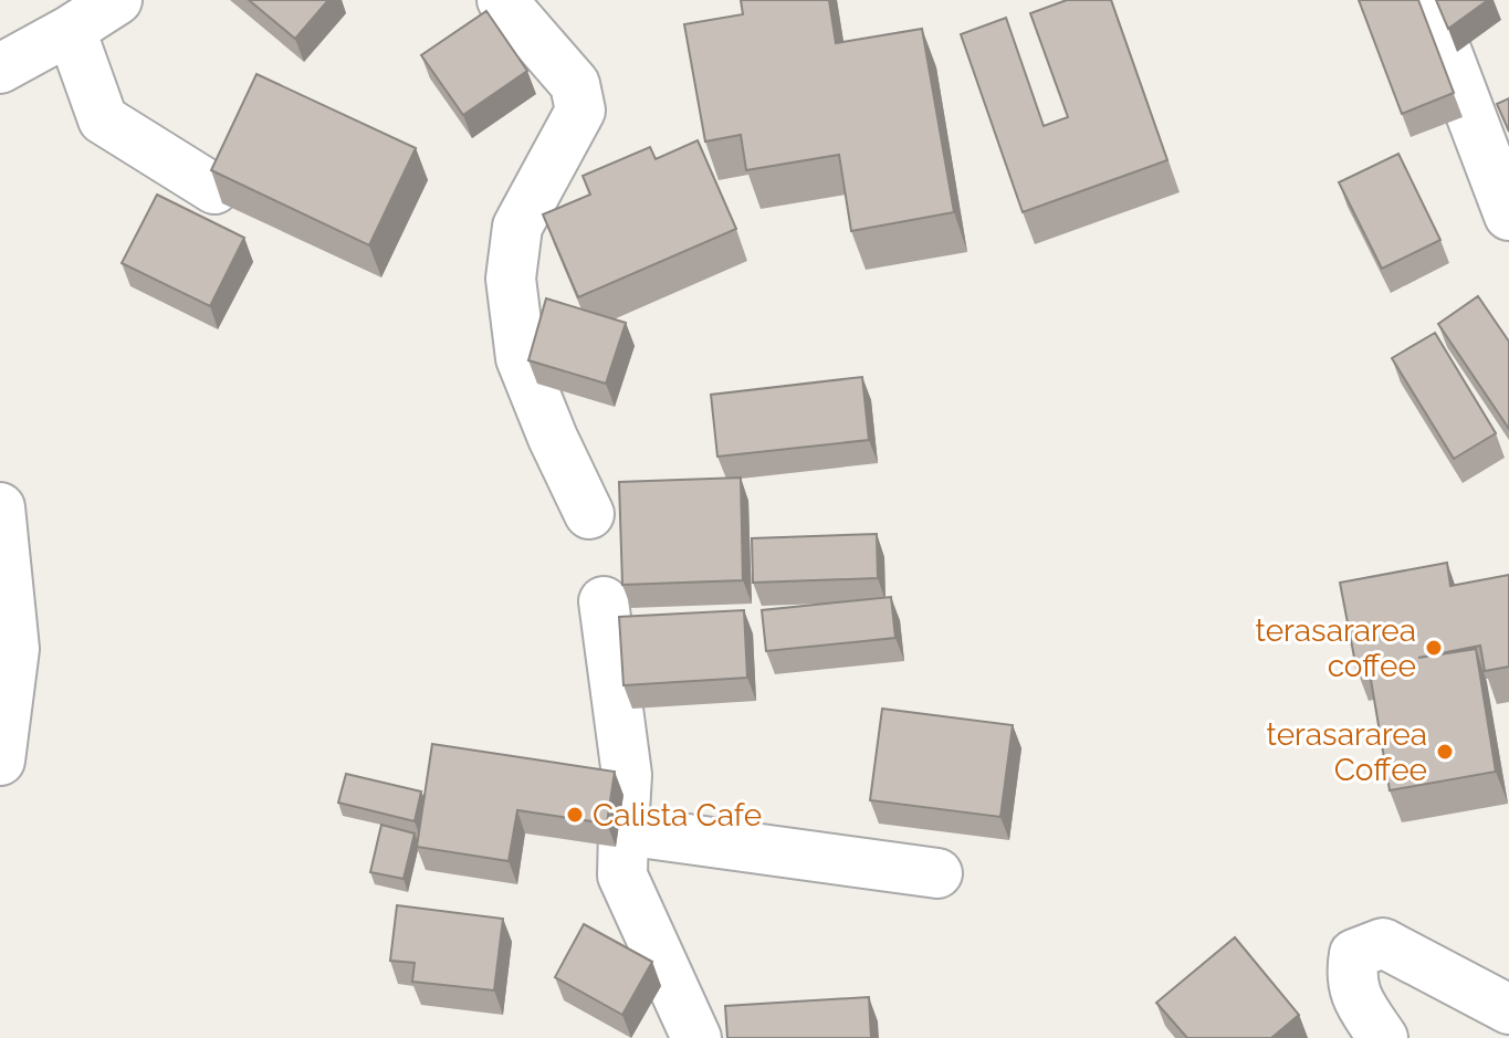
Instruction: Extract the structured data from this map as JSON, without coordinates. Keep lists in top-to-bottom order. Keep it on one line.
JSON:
{"places":["terasararea coffee","terasararea Coffee","Calista Cafe"]}
